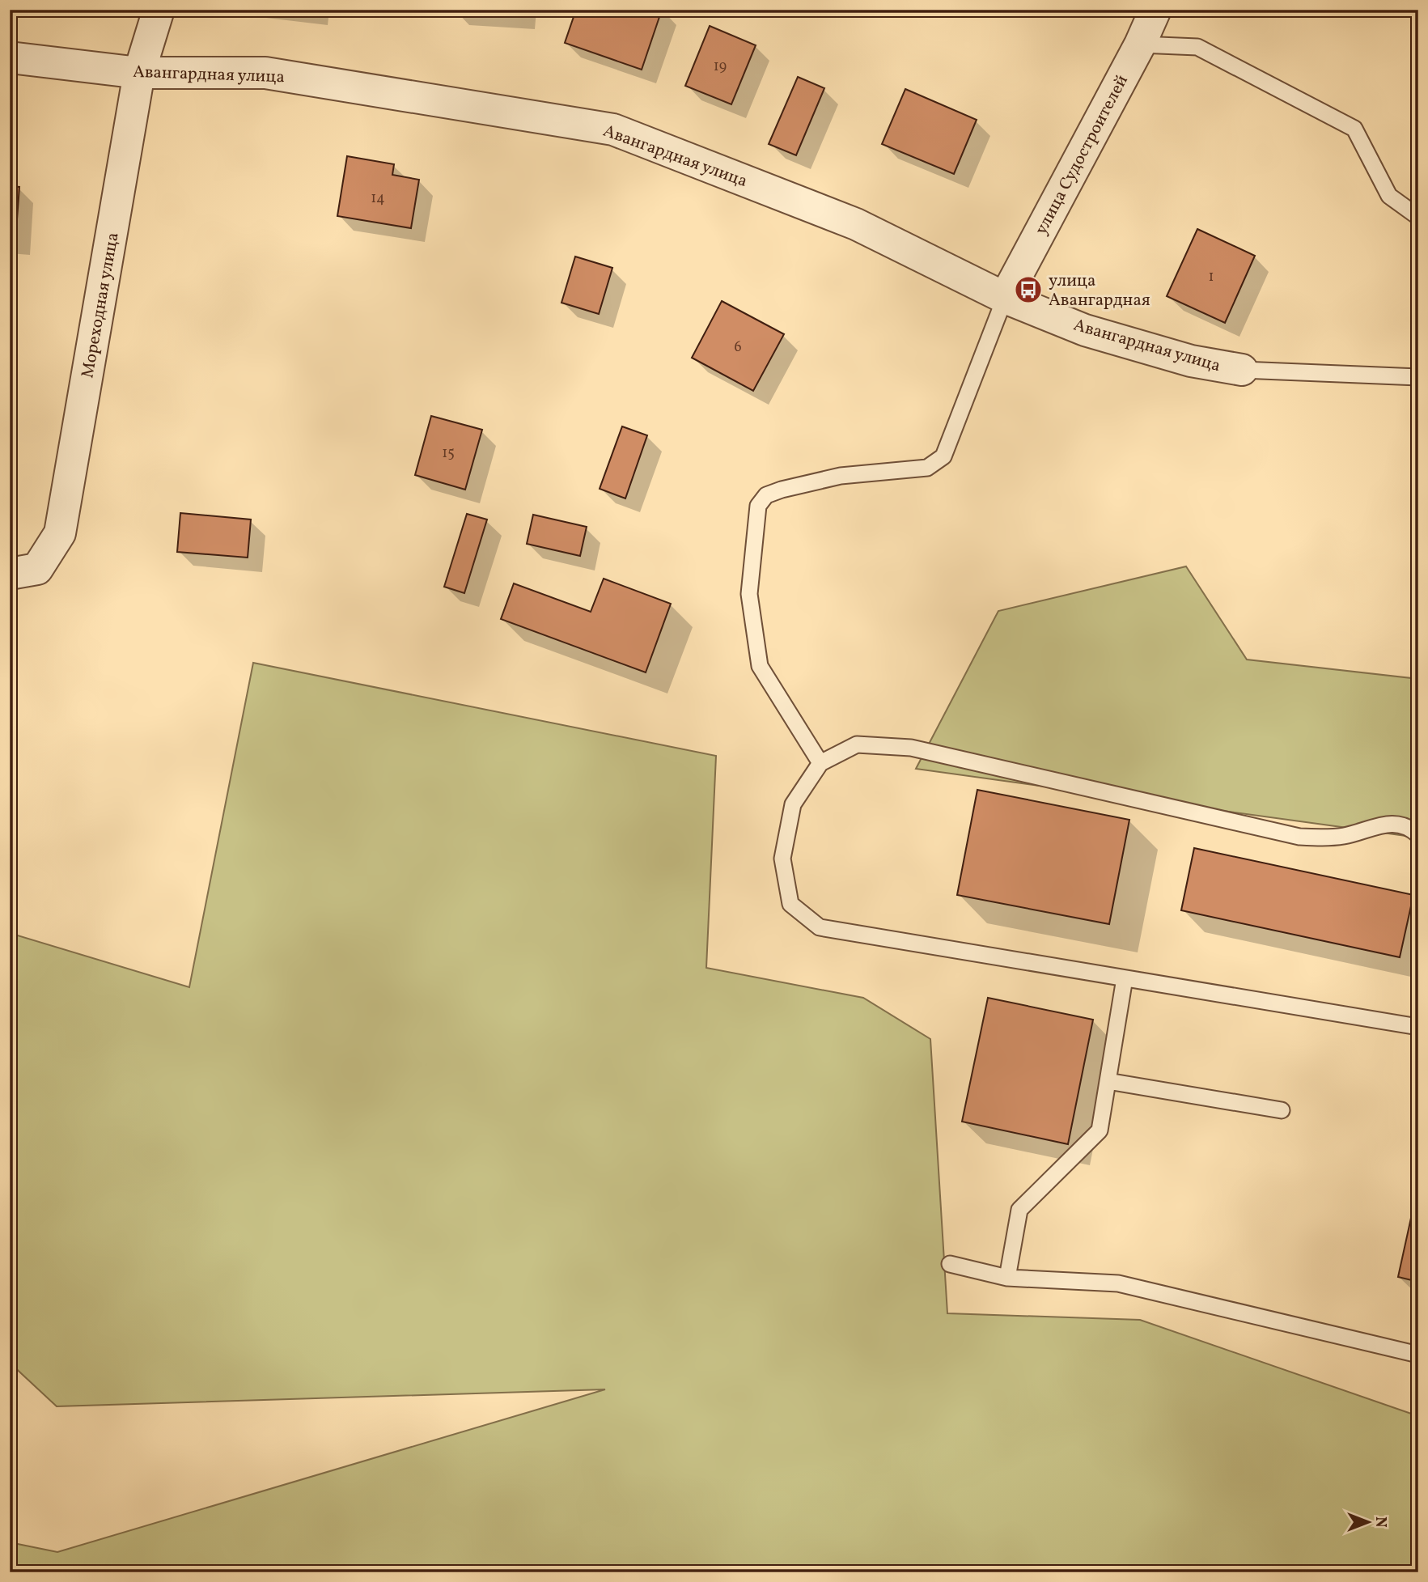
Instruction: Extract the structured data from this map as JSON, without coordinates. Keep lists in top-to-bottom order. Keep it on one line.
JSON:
{"streets":{"street":["Авангардная улица","улица Судостроителей","Мореходная улица"]},"crossings":[["Авангардная улица","улица Судостроителей"],["Авангардная улица","Мореходная улица"]],"places":{"bus stop":["улица Авангардная"]},"house_numbers":["19","14","1","6","15"],"north":"right"}
